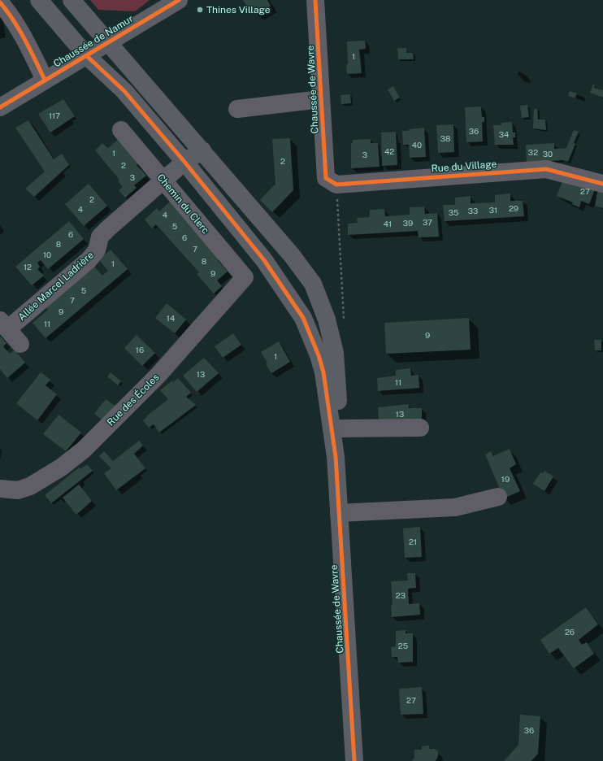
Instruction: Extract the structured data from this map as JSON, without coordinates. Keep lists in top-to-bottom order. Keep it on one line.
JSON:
{"streets":{"main road":["Chaussée de Namur","Chaussée de Wavre"],"street":["Rue du Village","Chemin du Clerc","Allée Marcel Ladrière","Rue des Écoles"]},"crossings":[["Chaussée de Wavre","Rue du Village"],["Chemin du Clerc","Allée Marcel Ladrière"],["Chemin du Clerc","Rue des Écoles"]],"places":["Thines Village"],"house_numbers":["1","117","36","34","38","40","42","32","1","30","3","2","2","3","27","2","29","4","31","33","35","4","37","39","41","5","6","6","8","7","10","8","1","12","9","5","7","9","14","11","9","16","1","13","11","13","19","21","23","26","25","27","36"]}
